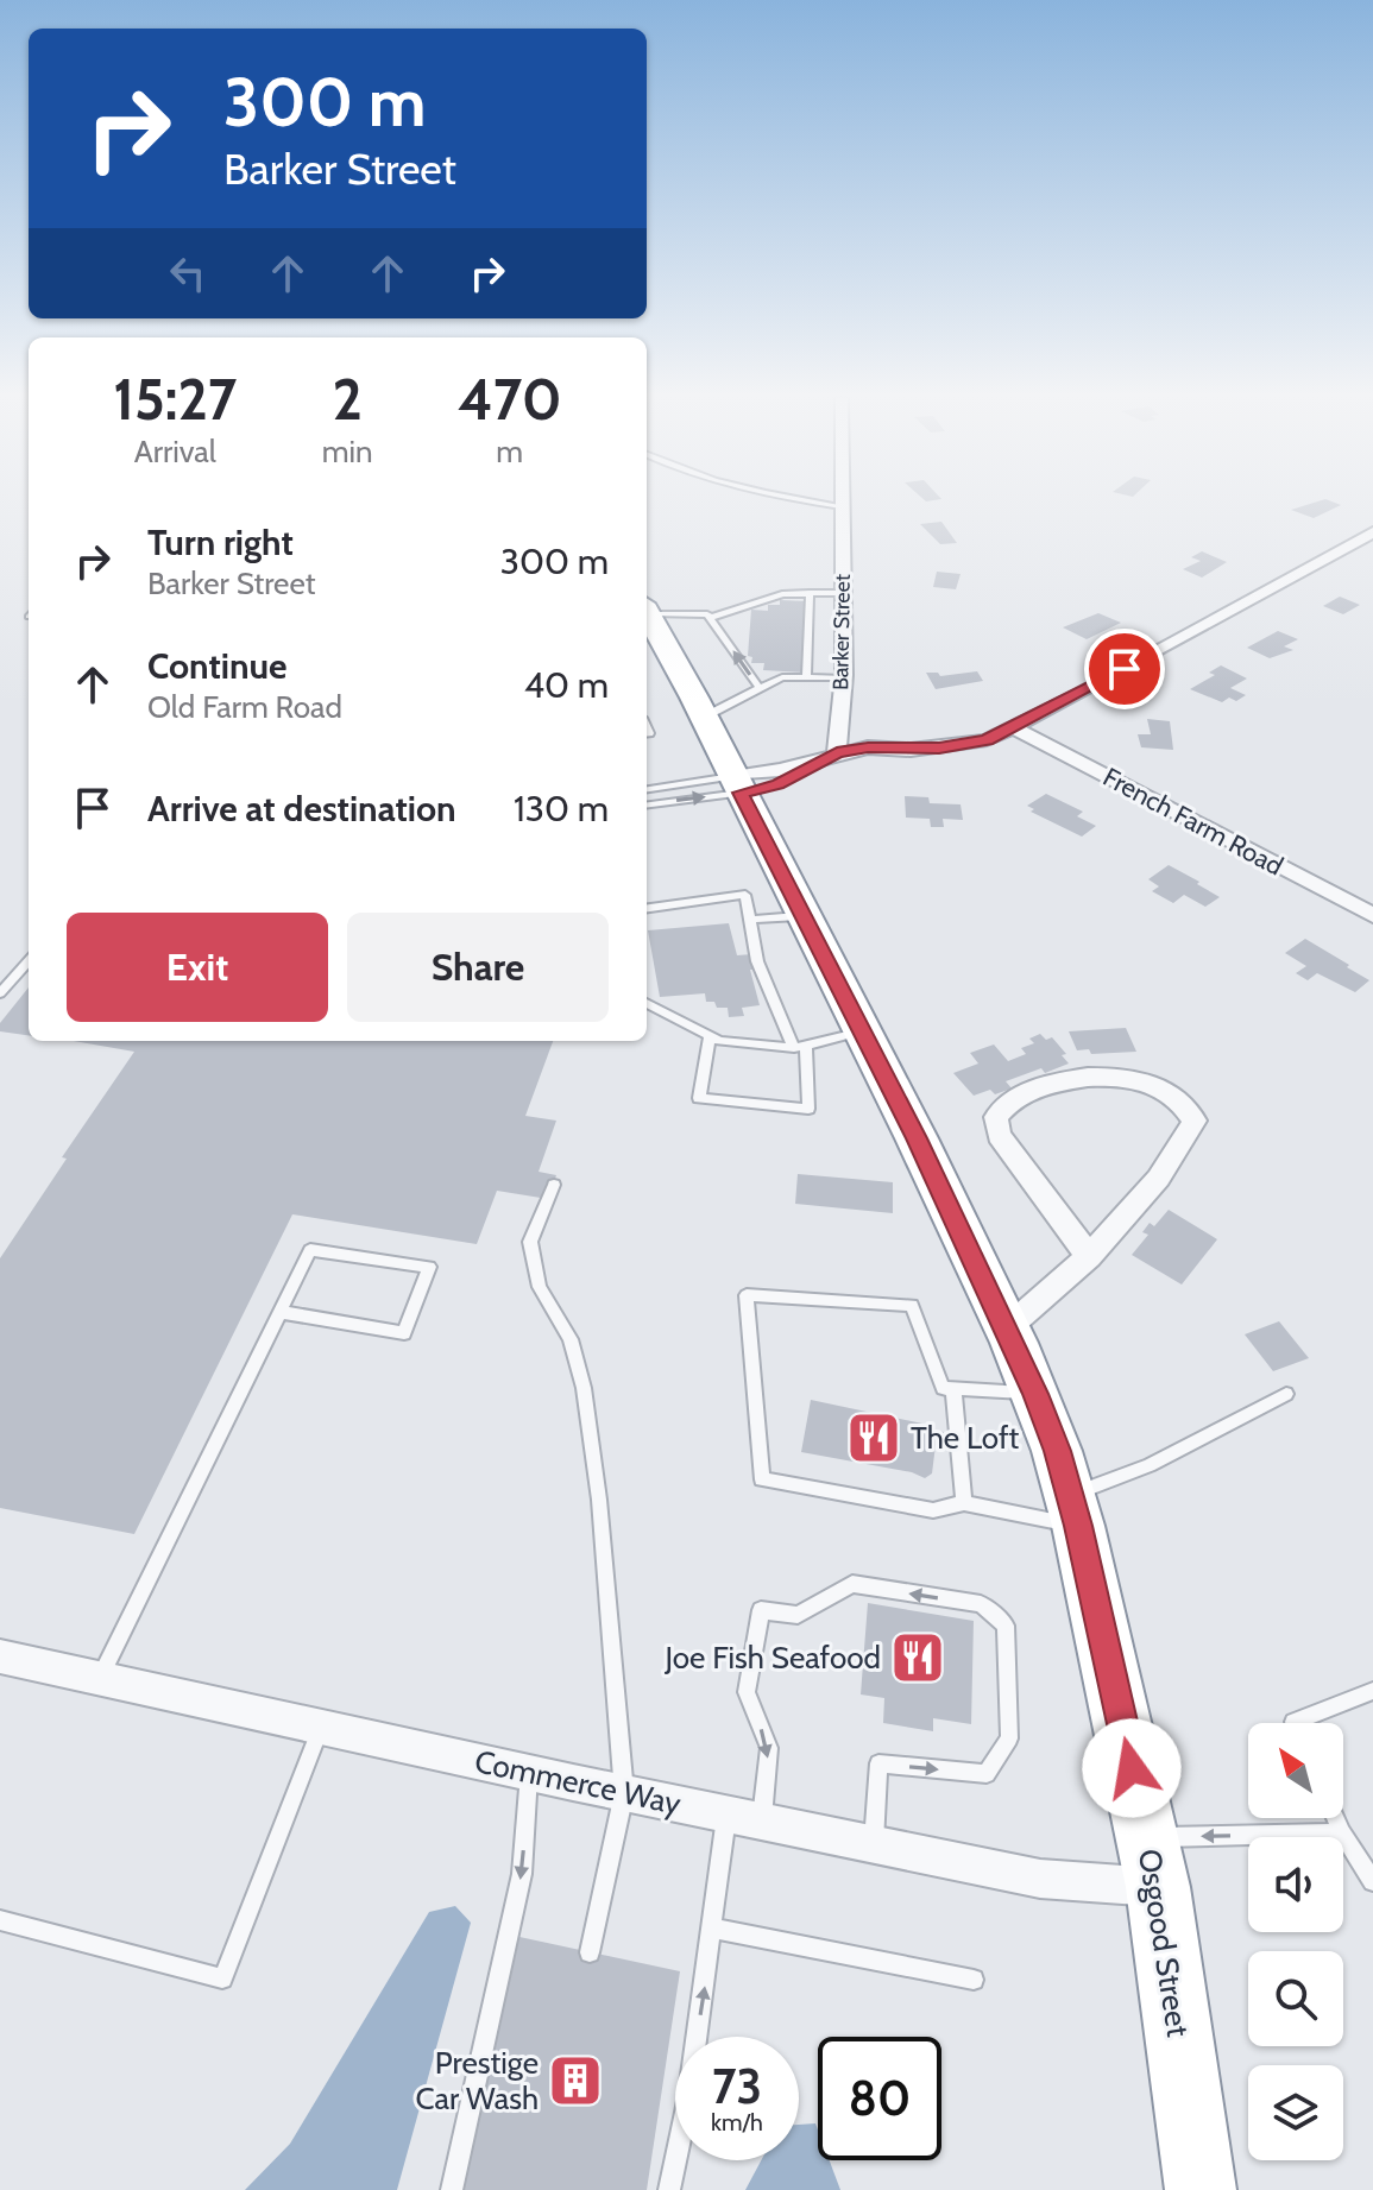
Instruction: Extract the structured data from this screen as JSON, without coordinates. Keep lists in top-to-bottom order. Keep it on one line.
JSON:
{"streets":{"highway":["Osgood Street"],"street":["Barker Street","French Farm Road","Commerce Way"]},"crossings":[["Commerce Way","Osgood Street"]],"places":{"restaurant":["The Loft","Joe Fish Seafood"],"building":["Prestige Car Wash"]},"north":"top left","page":{"turn":["300 m","Barker Street"],"eta":["15:27","Arrival","2","min","470","m"],"list":[{"name":"Turn right","note":"Barker Street","value":"300 m"},{"name":"Continue","note":"Old Farm Road","value":"40 m"},{"name":"Arrive at destination","value":"130 m"}],"buttons":["Exit","Share"],"speed":"73 km/h","limit":"80"}}
